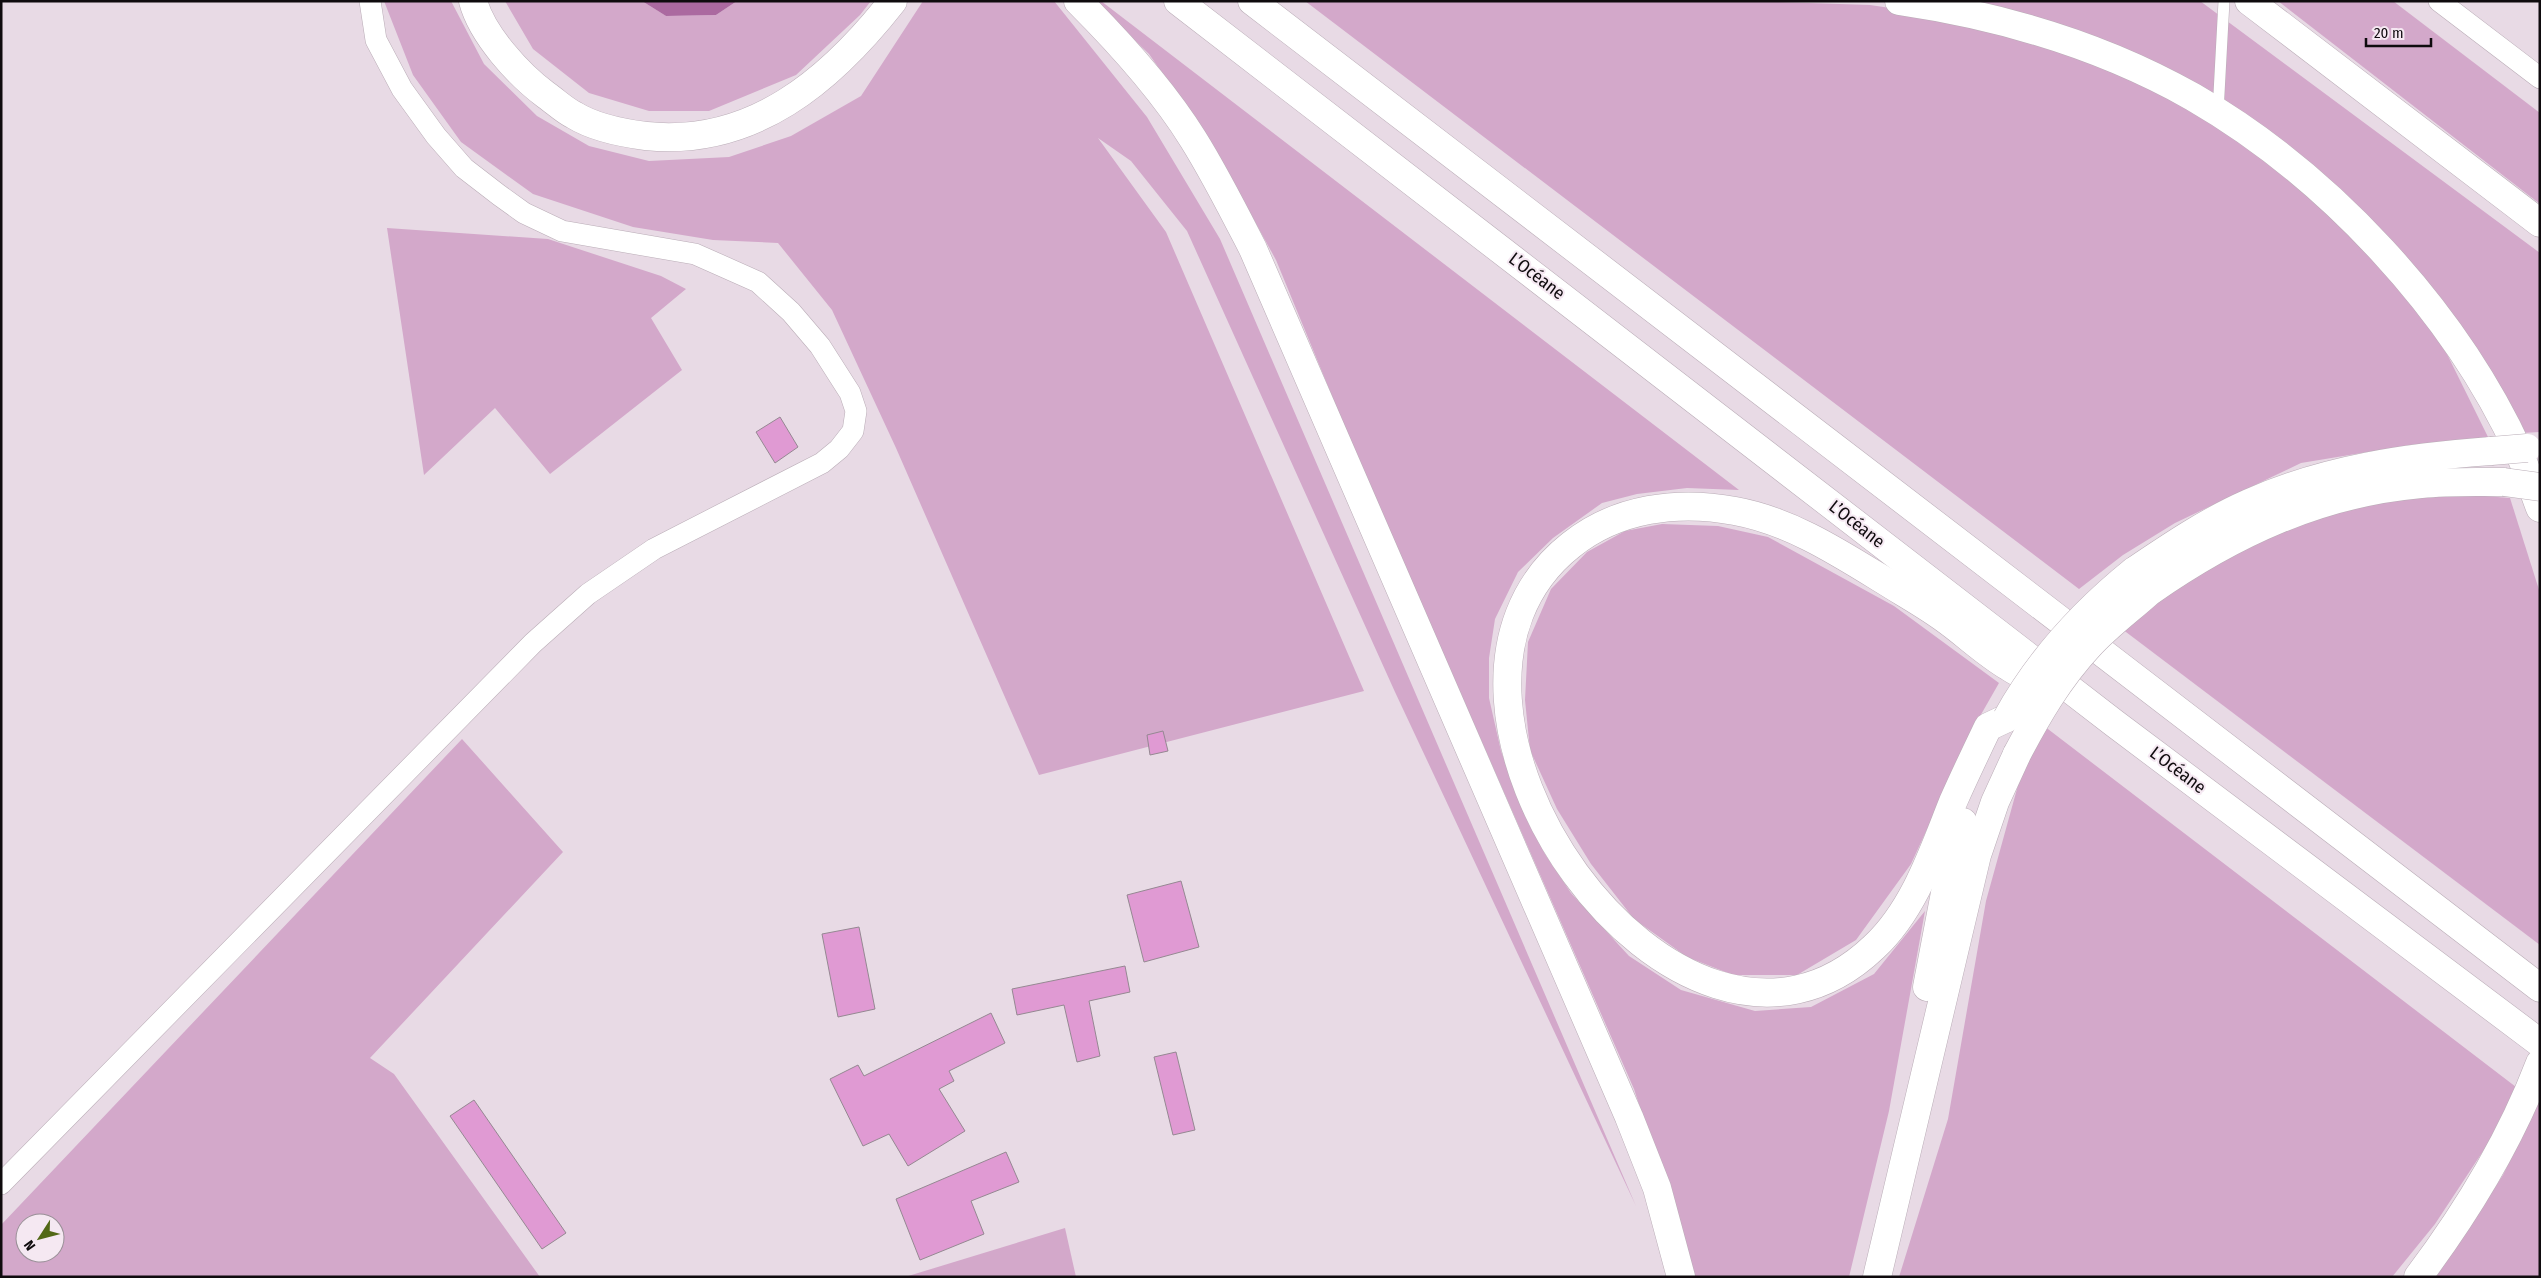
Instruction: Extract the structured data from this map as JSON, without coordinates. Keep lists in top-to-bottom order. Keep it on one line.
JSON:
{"streets":{"highway":["L’Océane"]},"scale_bar":"20 m","north":"bottom left"}
